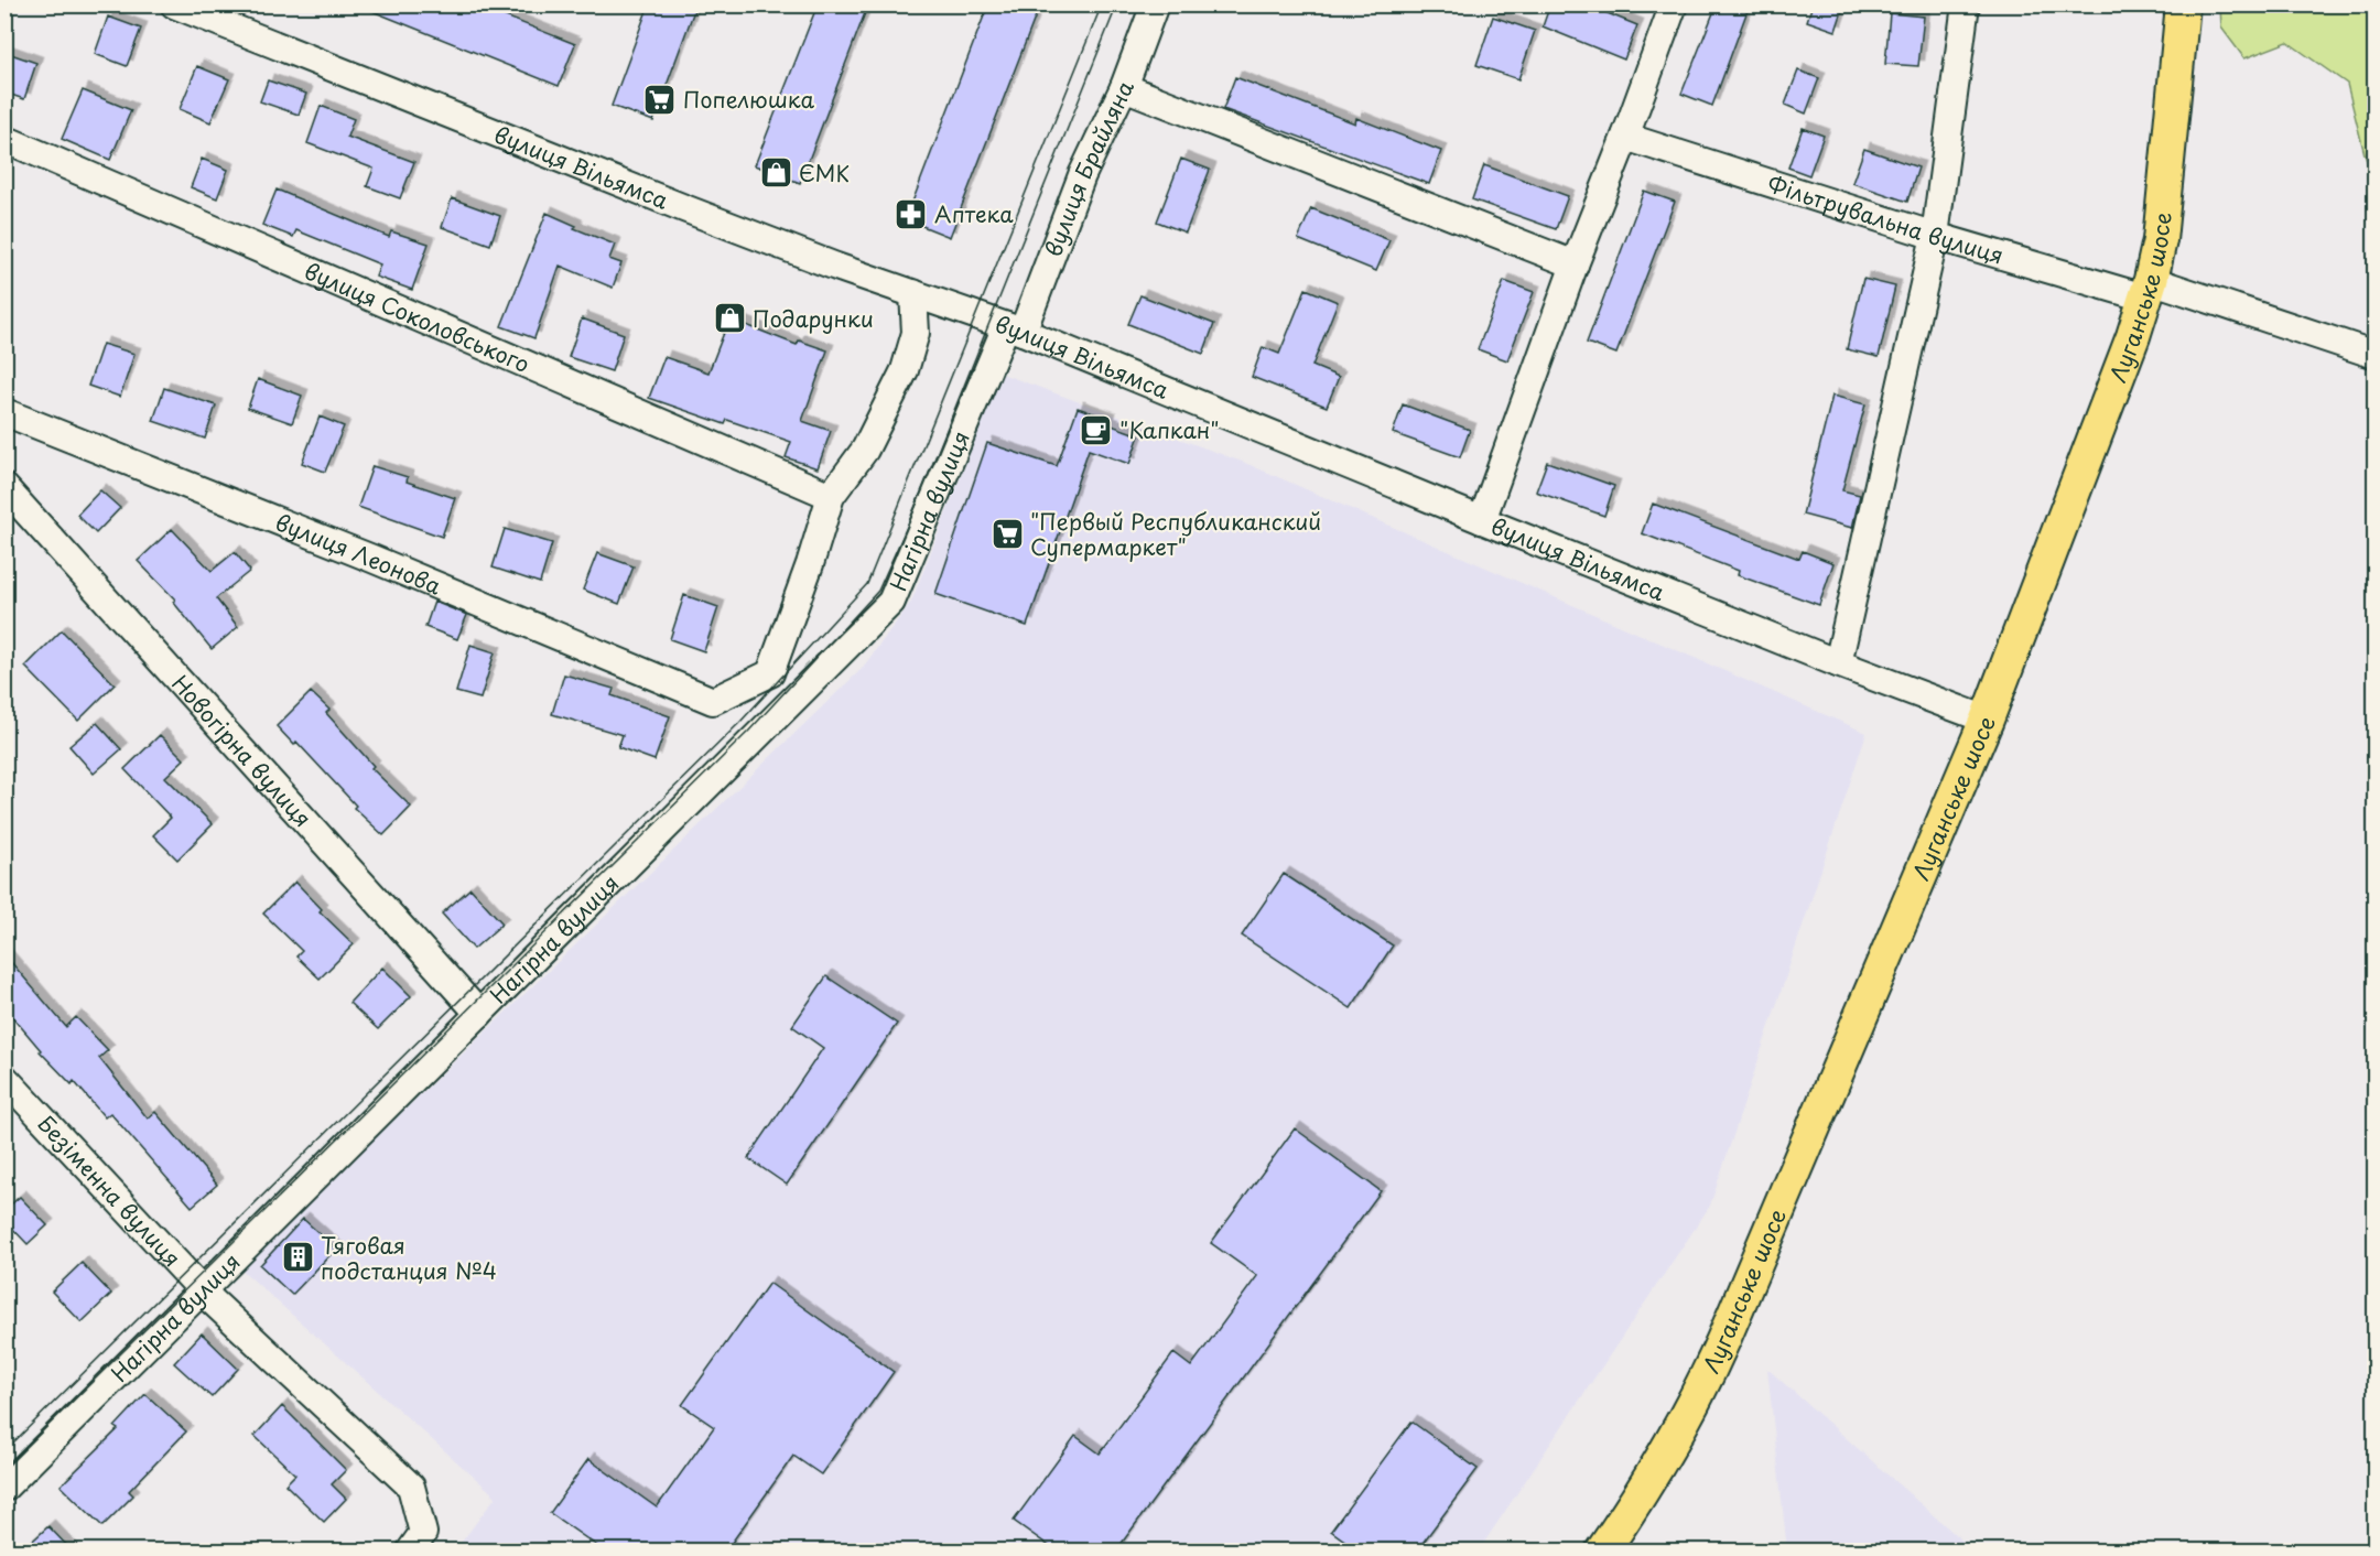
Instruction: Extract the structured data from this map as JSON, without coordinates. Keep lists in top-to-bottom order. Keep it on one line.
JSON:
{"streets":{"main road":["Луганське шосе"],"street":["вулиця Вільямса","вулиця Брайляна","Фільтрувальна вулиця","вулиця Соколовського","Нагірна вулиця","вулиця Леонова","Новогірна вулиця","Безіменна вулиця"]},"crossings":[["вулиця Вільямса","вулиця Брайляна"],["вулиця Вільямса","Луганське шосе"],["вулиця Вільямса","Нагірна вулиця"],["вулиця Брайляна","Нагірна вулиця"],["Фільтрувальна вулиця","Луганське шосе"],["вулиця Соколовського","вулиця Леонова"],["Нагірна вулиця","Новогірна вулиця"],["Нагірна вулиця","Безіменна вулиця"]],"places":{"supermarket":["Попелюшка","\"Первый Республиканский Супермаркет\""],"shop":["ЄМК","Подарунки"],"pharmacy":["Аптека"],"cafe":["\"Капкан\""],"building":["Тяговая подстанция №4"]}}
